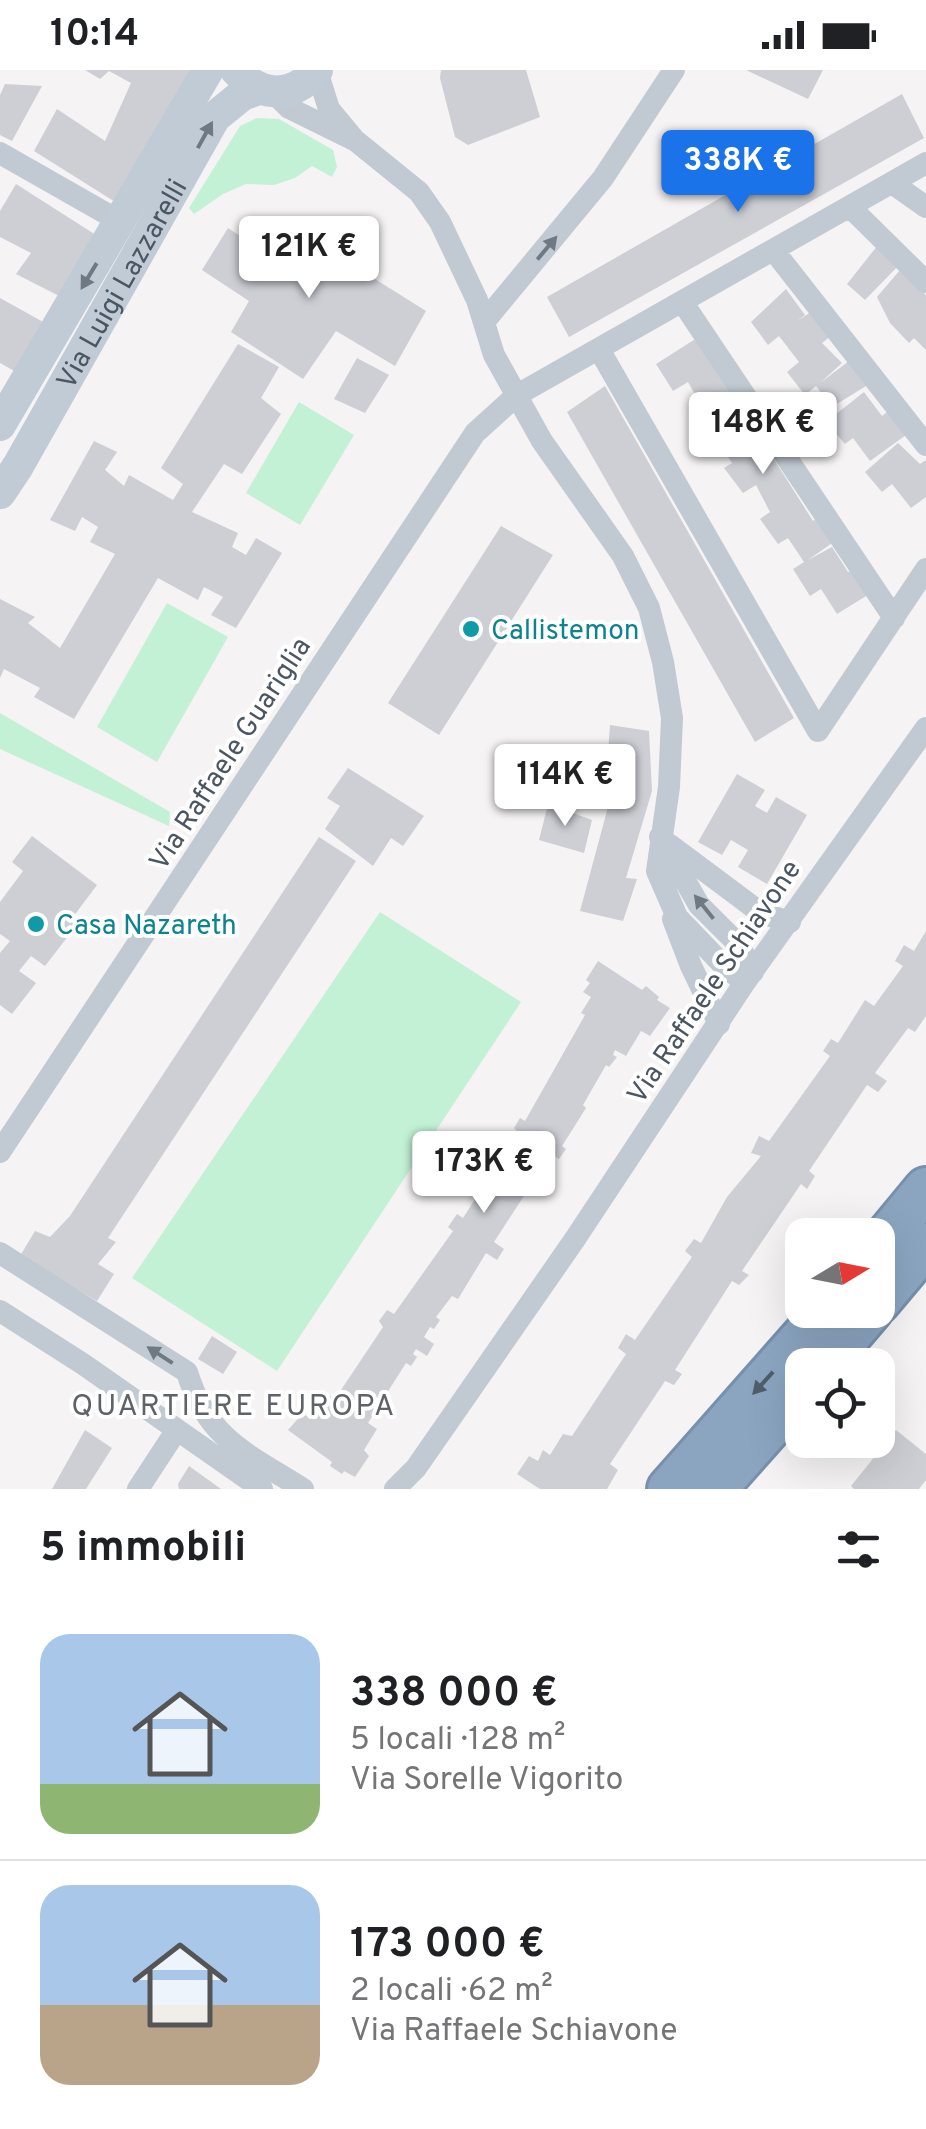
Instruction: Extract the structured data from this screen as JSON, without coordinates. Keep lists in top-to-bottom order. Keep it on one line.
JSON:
{"streets":{"street":["Via Luigi Lazzarelli","Via Raffaele Guariglia","Via Raffaele Schiavone"]},"districts":["QUARTIERE EUROPA"],"places":["Callistemon","Casa Nazareth"],"north":"right","page":{"status":"10:14","price":["338K €","121K €","148K €","114K €","173K €"],"heading":"5 immobili","list":[{"name":"338 000 €","note":"5 locali · 128 m² · Via Sorelle Vigorito"},{"name":"173 000 €","note":"2 locali · 62 m² · Via Raffaele Schiavone"}]}}
